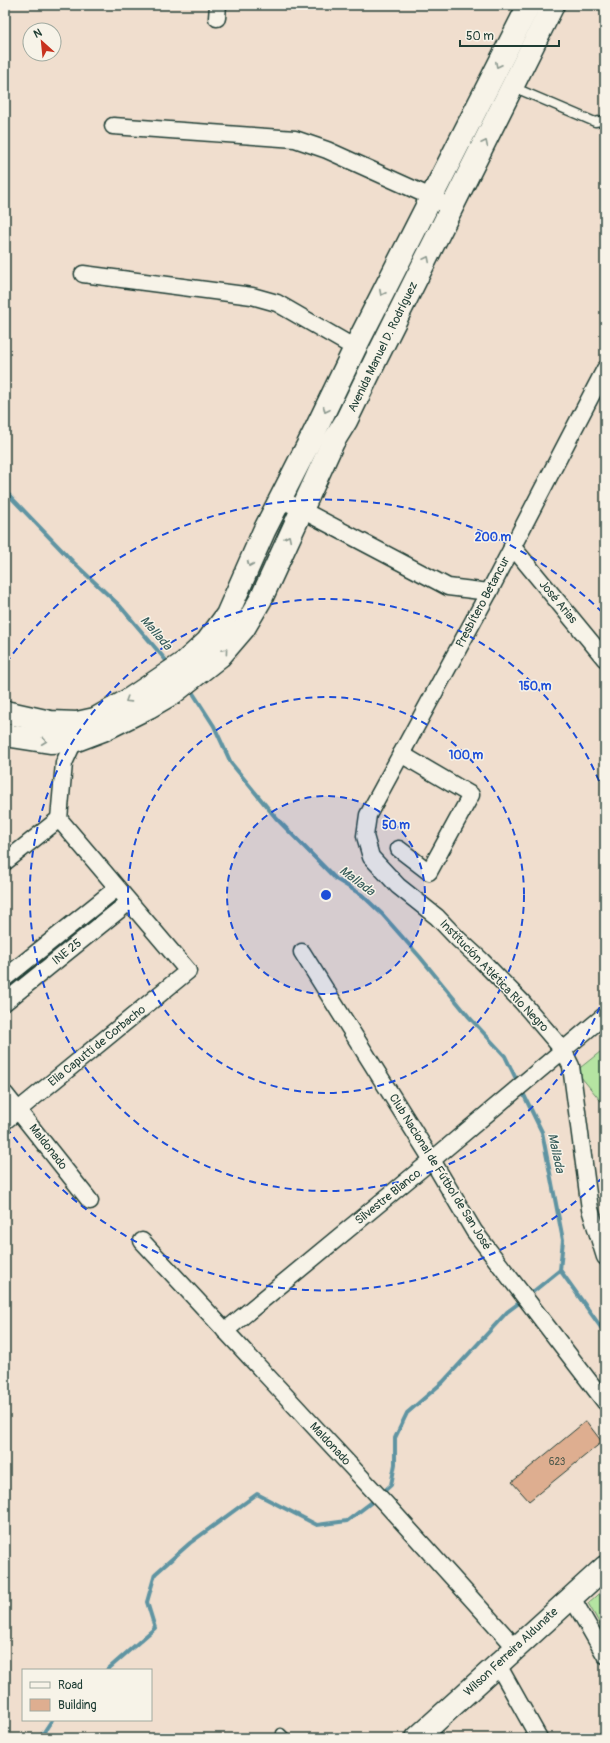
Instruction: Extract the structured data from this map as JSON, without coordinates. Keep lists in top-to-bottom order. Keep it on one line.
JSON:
{"streets":{"street":["Avenida Manuel D. Rodríguez","Presbítero Betancur","José Arias","INE 25","Institución Atlética Río Negro","Elia Caputti de Corbacho","Maldonado","Club Nacional de Fútbol de San José","Silvestre Blanco","Wilson Ferreira Aldunate"]},"crossings":[["Presbítero Betancur","José Arias"],["Presbítero Betancur","Institución Atlética Río Negro"],["INE 25","Elia Caputti de Corbacho"],["Institución Atlética Río Negro","Silvestre Blanco"],["Elia Caputti de Corbacho","Maldonado"],["Maldonado","Silvestre Blanco"],["Maldonado","Wilson Ferreira Aldunate"],["Club Nacional de Fútbol de San José","Silvestre Blanco"]],"water":["Mallada"],"house_numbers":["623"],"legend":["Road","Building"],"scale_bar":"50 m","north":"top left","rings":["200 m","150 m","100 m","50 m"]}
